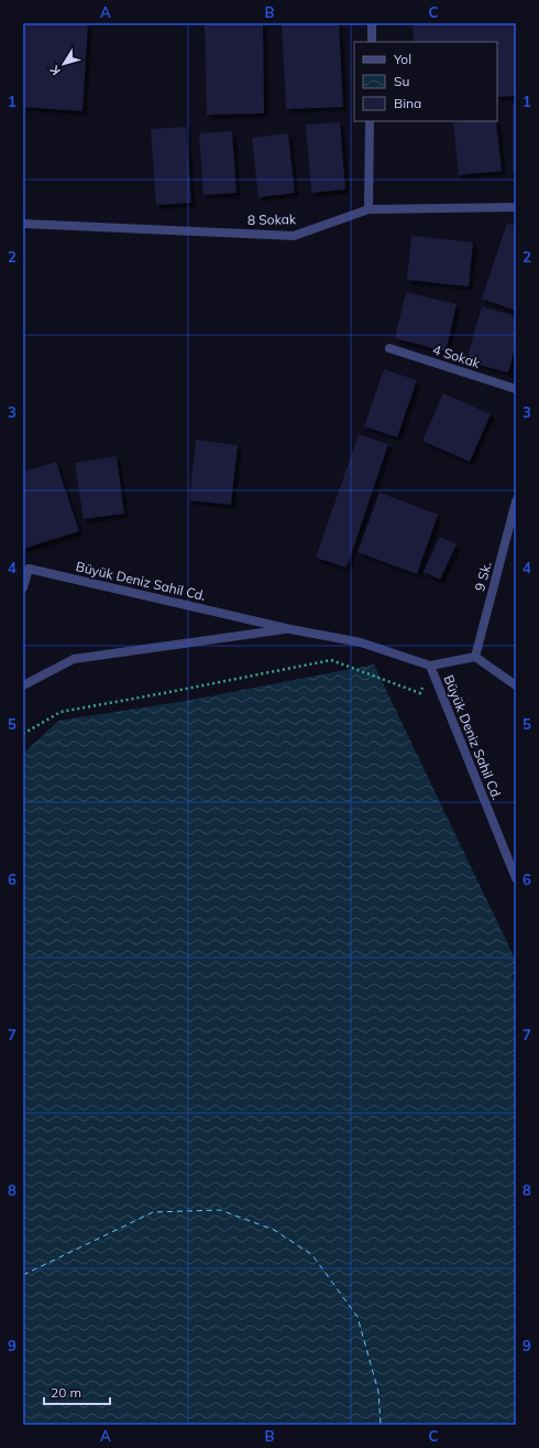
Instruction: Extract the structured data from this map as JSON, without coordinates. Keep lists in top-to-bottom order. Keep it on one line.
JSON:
{"streets":{"street":["8 Sokak","4 Sokak","9 Sk.","Büyük Deniz Sahil Cd."]},"legend":["Yol","Su","Bina"],"scale_bar":"20 m","north":"bottom left","grid":{"columns":["A","B","C"],"rows":["1","2","3","4","5","6","7","8","9"]}}
